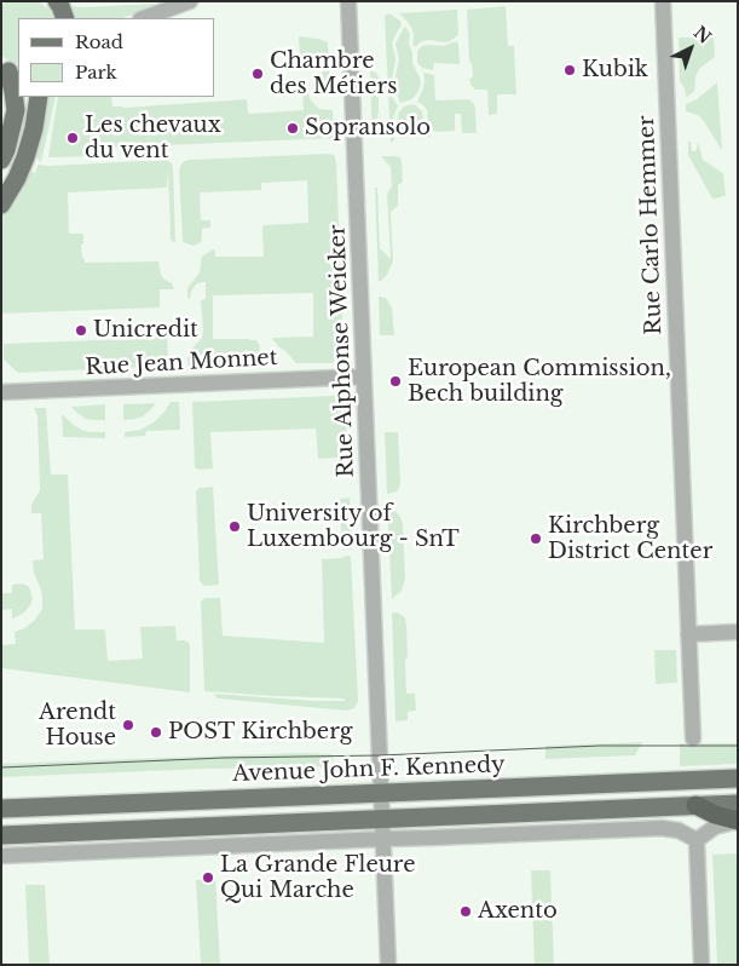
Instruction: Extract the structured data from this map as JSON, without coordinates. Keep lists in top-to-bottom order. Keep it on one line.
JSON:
{"streets":{"main road":["Avenue John F. Kennedy"],"street":["Rue Carlo Hemmer","Rue Alphonse Weicker","Rue Jean Monnet"]},"crossings":[["Rue Alphonse Weicker","Rue Jean Monnet"],["Rue Alphonse Weicker","Avenue John F. Kennedy"]],"places":["Kubik","Chambre des Métiers","Sopransolo","Les chevaux du vent","Unicredit","European Commission, Bech building","University of Luxembourg - SnT","Kirchberg District Center","Arendt House","POST Kirchberg","La Grande Fleure Qui Marche","Axento"],"legend":["Road","Park"],"north":"top right"}
